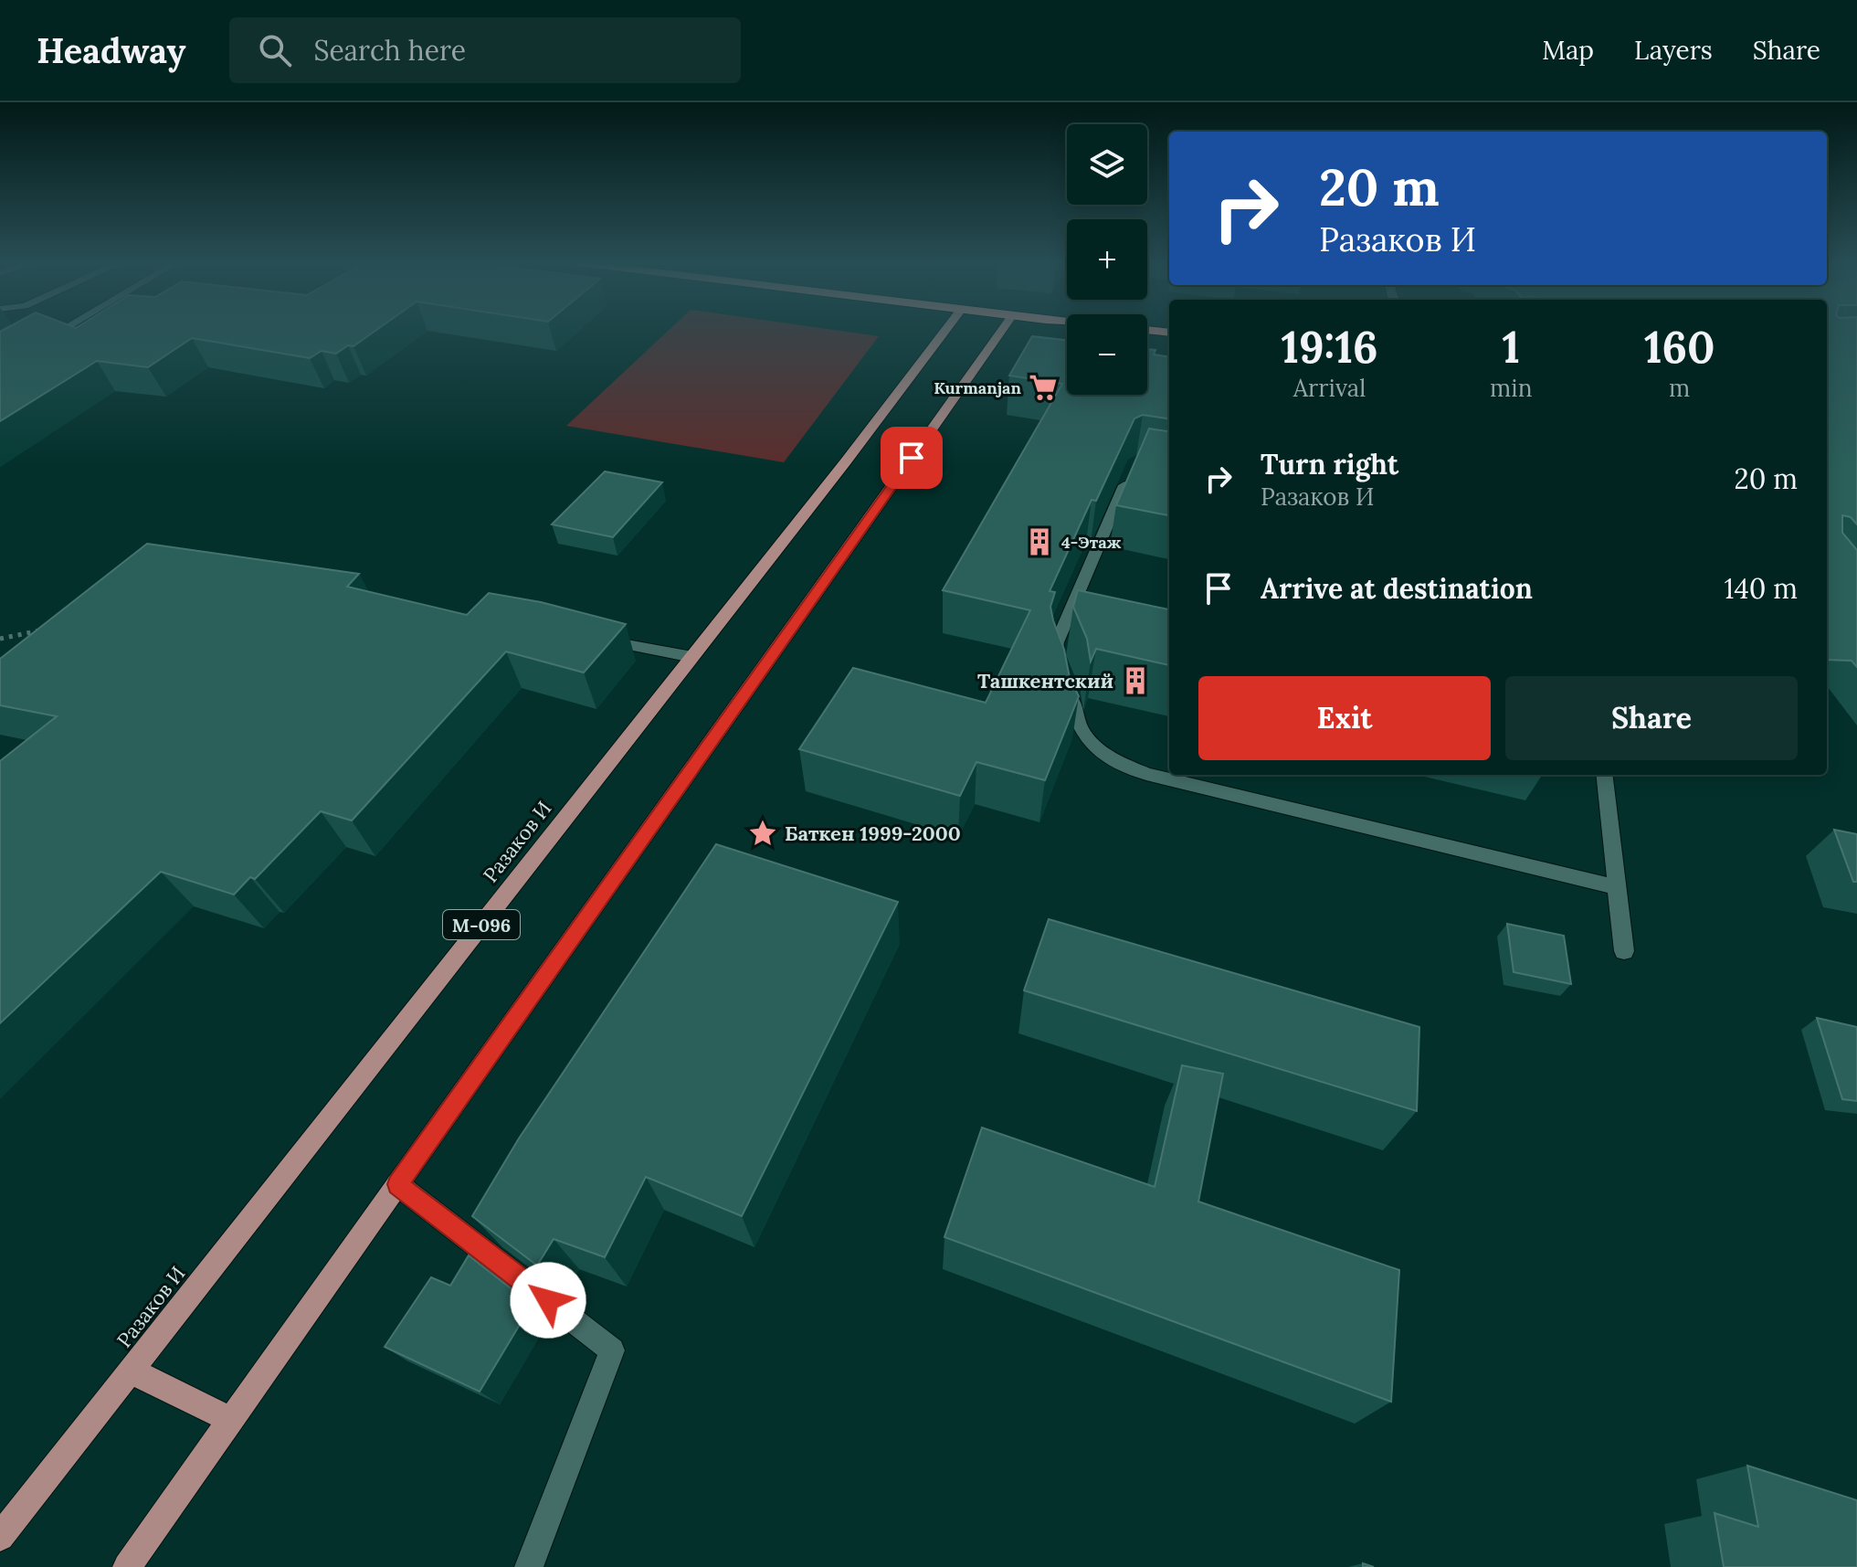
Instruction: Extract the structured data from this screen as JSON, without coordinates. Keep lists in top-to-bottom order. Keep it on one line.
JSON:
{"streets":{"main road":["Разаков И","М-096"]},"places":{"supermarket":["Kurmanjan"],"building":["4-Этаж","Ташкентский"],"place":["Баткен 1999-2000"]},"page":{"header":"Headway","search":"Search here","nav":["Map","Layers","Share"],"map_buttons":["+","−"],"turn":["20 m","Разаков И"],"eta":["19:16","Arrival","1","min","160","m"],"list":[{"name":"Turn right","note":"Разаков И","value":"20 m"},{"name":"Arrive at destination","value":"140 m"}],"buttons":["Exit","Share"]}}
